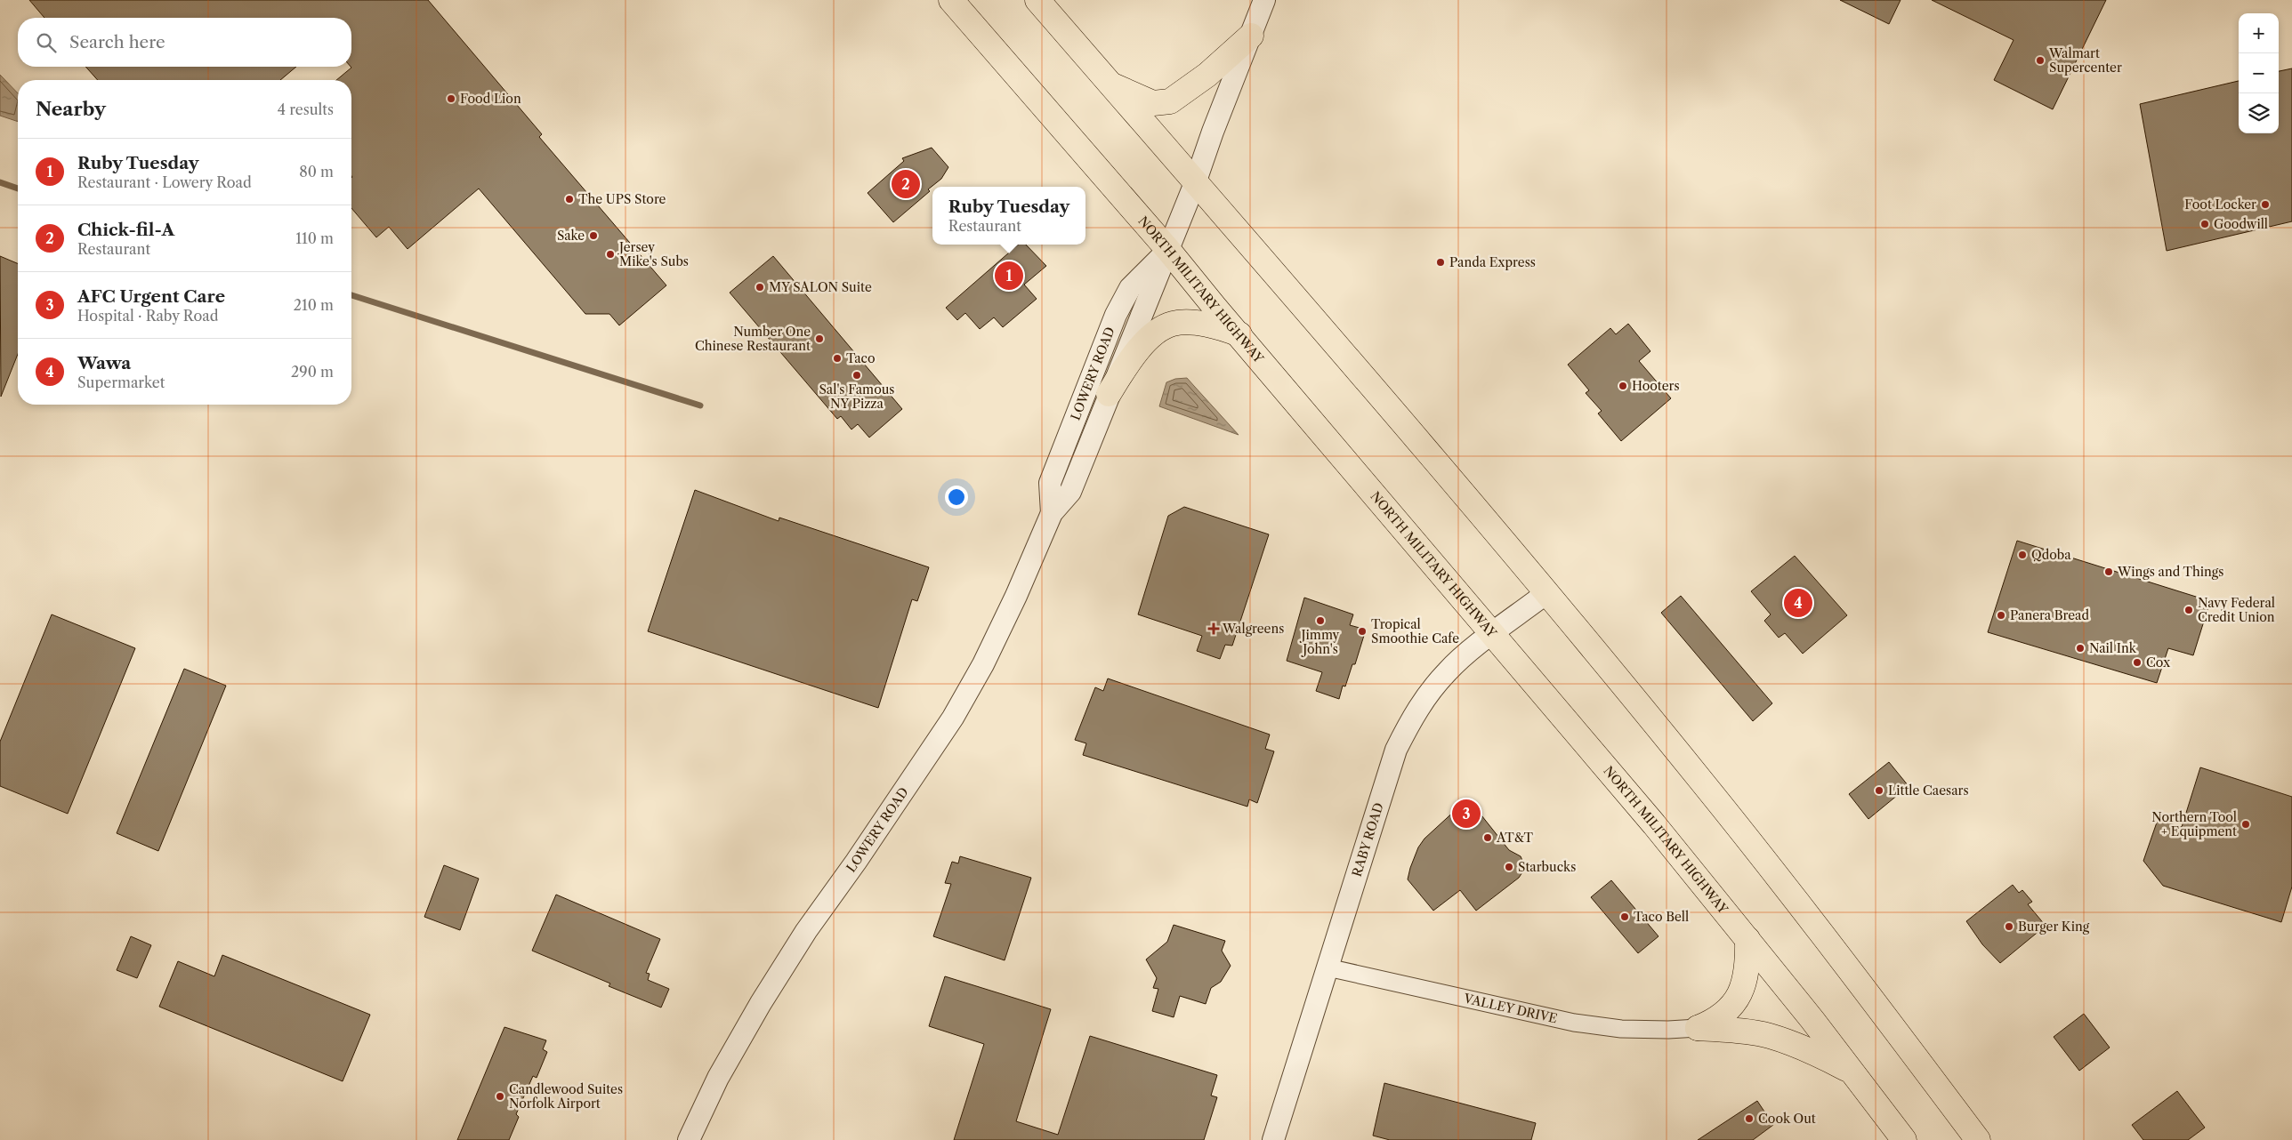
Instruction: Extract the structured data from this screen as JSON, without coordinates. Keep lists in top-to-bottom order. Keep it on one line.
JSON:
{"streets":{"main road":["NORTH MILITARY HIGHWAY"],"street":["LOWERY ROAD","RABY ROAD","VALLEY DRIVE"]},"crossings":[["NORTH MILITARY HIGHWAY","LOWERY ROAD"],["NORTH MILITARY HIGHWAY","RABY ROAD"],["RABY ROAD","VALLEY DRIVE"]],"places":{"other":["Walmart Supercenter","Food Lion","The UPS Store","Foot Locker","Goodwill","Sake","Jersey Mike's Subs","Panda Express","MY SALON Suite","Number One Chinese Restaurant","Taco","Sal's Famous NY Pizza","Hooters","Qdoba","Wings and Things","Navy Federal Credit Union","Panera Bread","Jimmy John's","Tropical Smoothie Cafe","Nail Ink","Cox","Little Caesars","Northern Tool + Equipment","AT&T","Starbucks","Taco Bell","Burger King","Candlewood Suites Norfolk Airport","Cook Out"],"health":["Walgreens"]},"page":{"map_buttons":["+","−"],"search":"Search here","heading":["Nearby","4 results"],"list":[{"mark":"1","name":"Ruby Tuesday","note":"Restaurant · Lowery Road","value":"80 m"},{"mark":"2","name":"Chick-fil-A","note":"Restaurant","value":"110 m"},{"mark":"3","name":"AFC Urgent Care","note":"Hospital · Raby Road","value":"210 m"},{"mark":"4","name":"Wawa","note":"Supermarket","value":"290 m"}],"pins":["2","1","4","3"],"popup":["Ruby Tuesday","Restaurant"]}}
